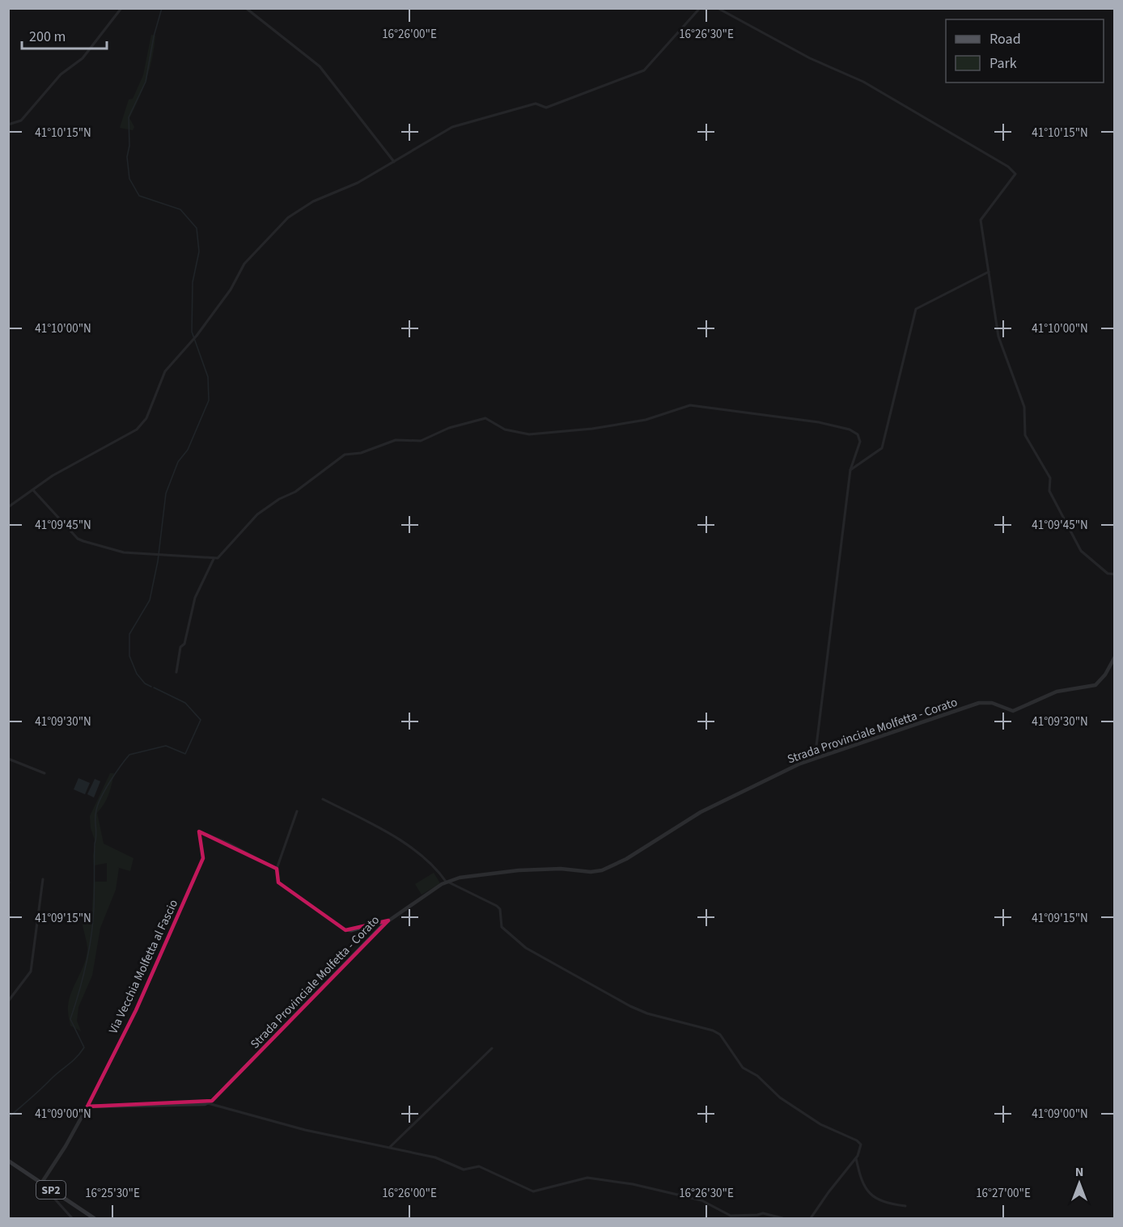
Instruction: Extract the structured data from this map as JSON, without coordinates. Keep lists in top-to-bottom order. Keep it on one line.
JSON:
{"streets":{"main road":["SP2"],"street":["Strada Provinciale Molfetta - Corato","Via Vecchia Molfetta al Fascio"]},"legend":["Road","Park"],"scale_bar":"200 m","north":"top","coordinates":["16°26'00\"E","16°26'30\"E","41°10'15\"N","41°10'00\"N","41°09'45\"N","41°09'30\"N","41°09'15\"N","41°09'00\"N","16°25'30\"E","16°27'00\"E"]}
